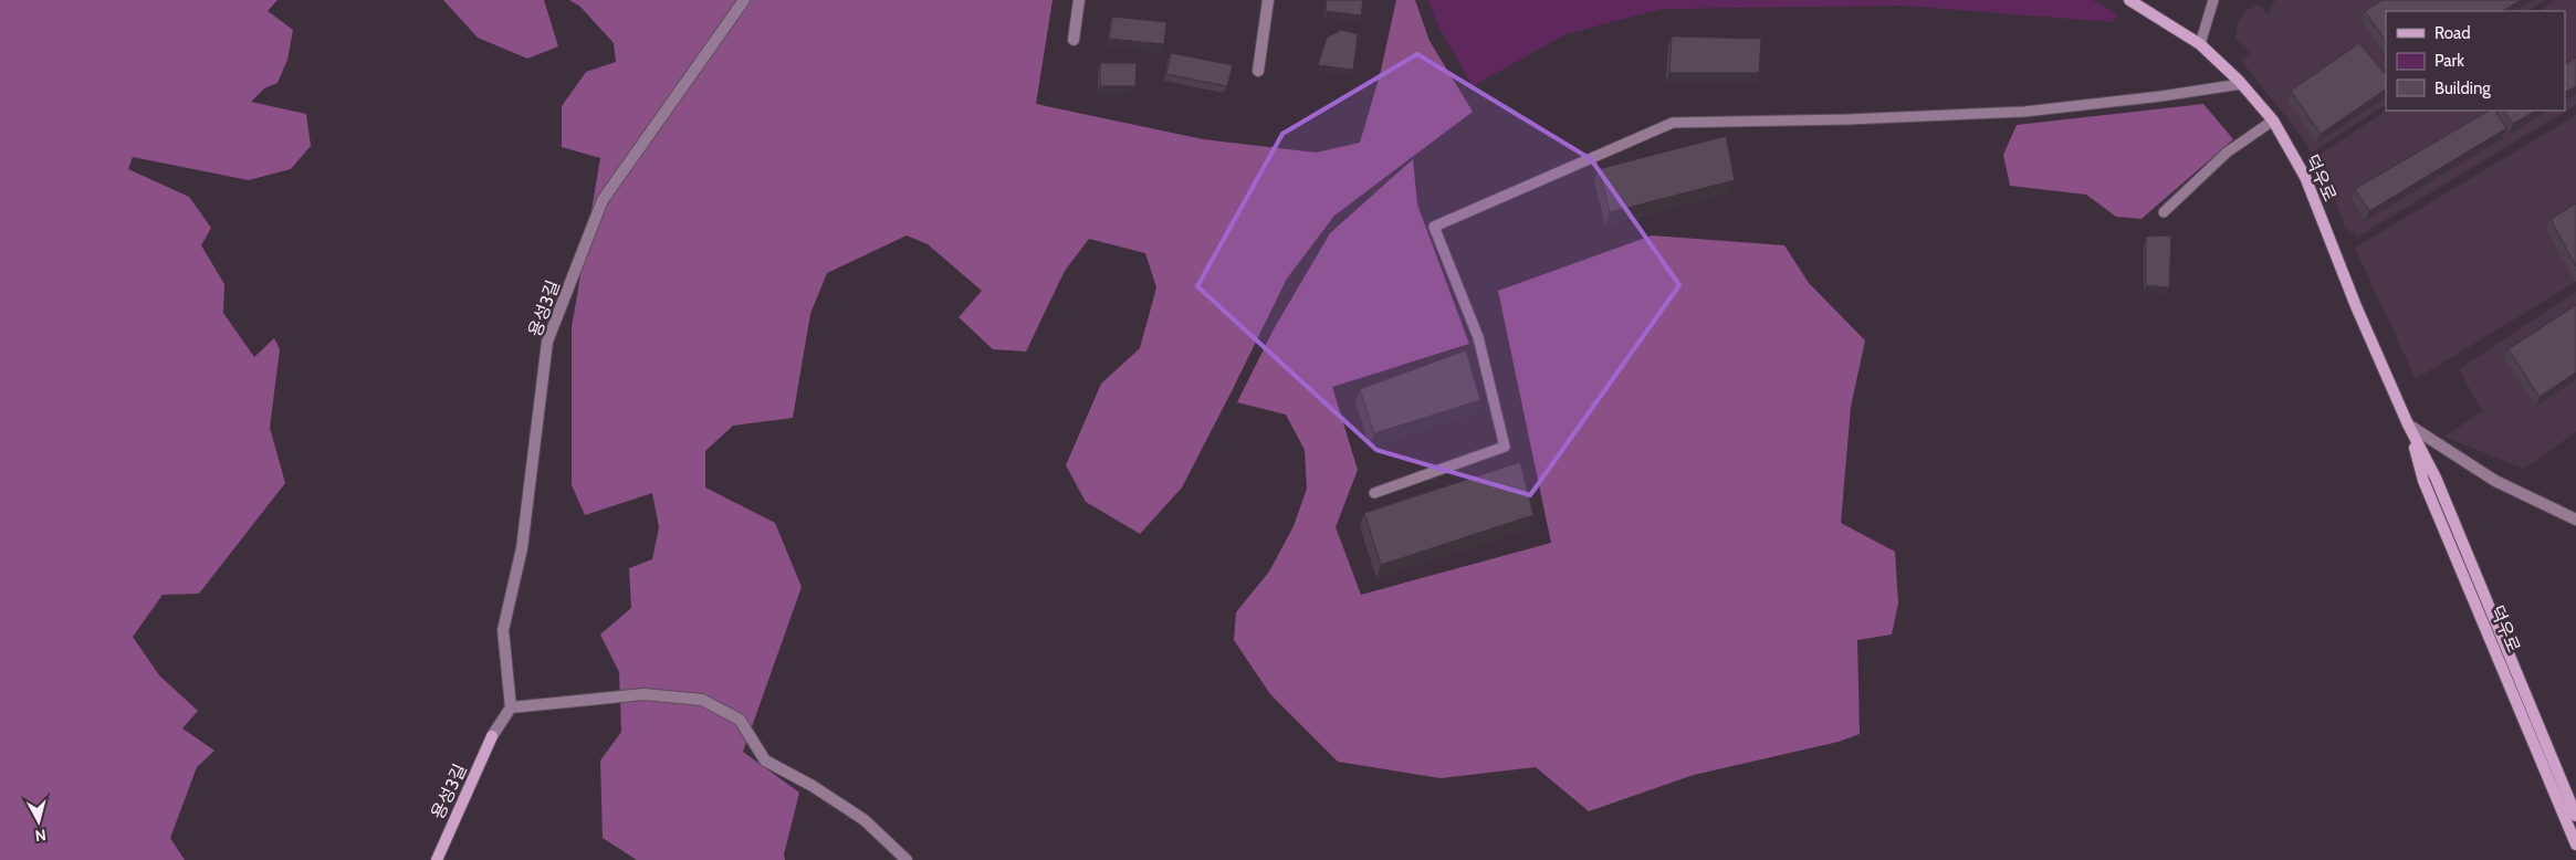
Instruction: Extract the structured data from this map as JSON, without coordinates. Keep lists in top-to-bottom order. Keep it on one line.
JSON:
{"streets":{"street":["덕우로","용성3길"]},"legend":["Road","Park","Building"],"north":"bottom"}
